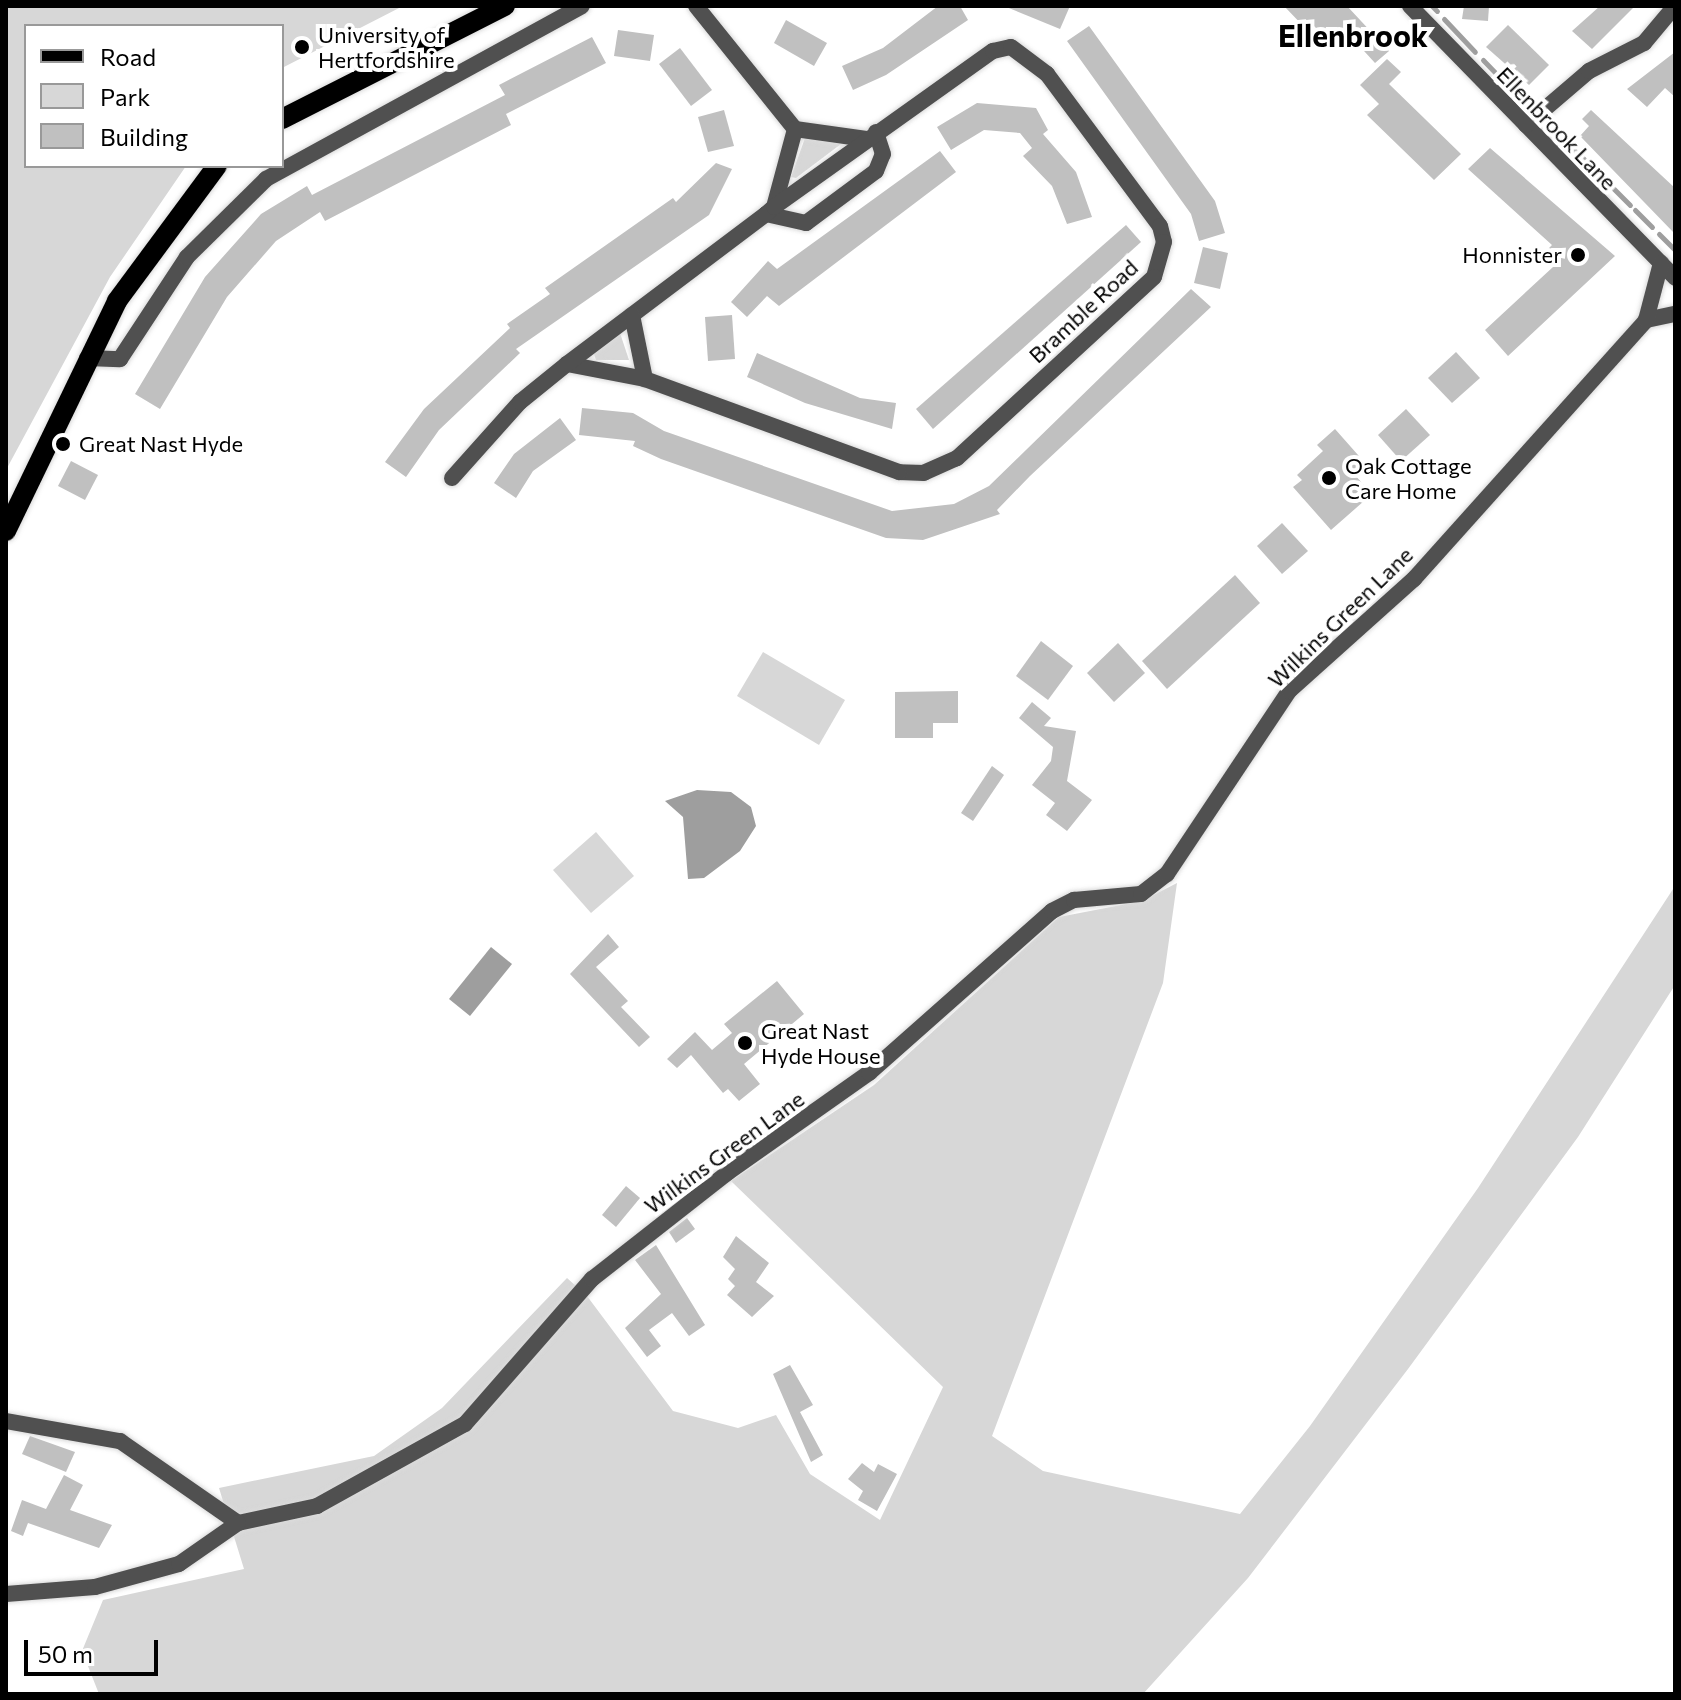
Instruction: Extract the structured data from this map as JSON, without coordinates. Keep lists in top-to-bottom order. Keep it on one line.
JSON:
{"streets":{"street":["Ellenbrook Lane","Bramble Road","Wilkins Green Lane"]},"crossings":[["Ellenbrook Lane","Wilkins Green Lane"]],"districts":["Ellenbrook"],"places":["University of Hertfordshire","Honnister","Great Nast Hyde","Oak Cottage Care Home","Great Nast Hyde House"],"legend":["Road","Park","Building"],"scale_bar":"50 m"}
